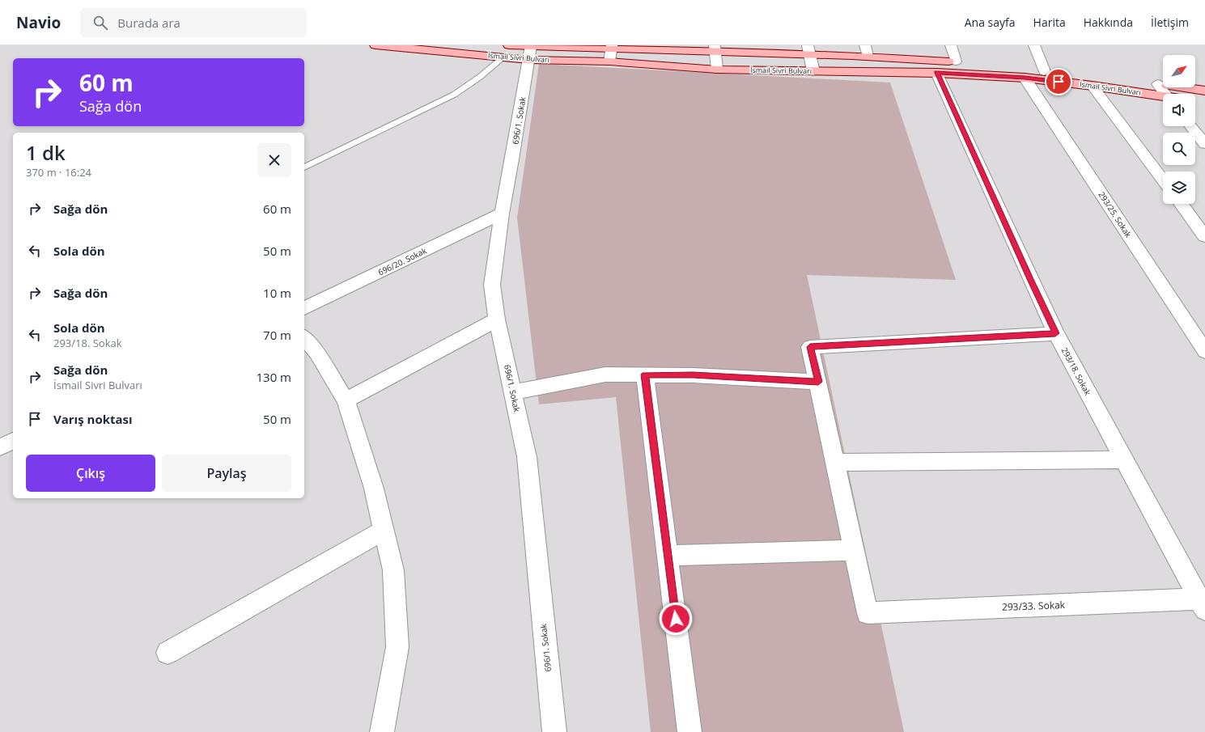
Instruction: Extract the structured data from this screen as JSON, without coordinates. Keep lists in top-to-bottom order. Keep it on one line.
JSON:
{"streets":{"main road":["İsmail Sivri Bulvarı"],"street":["696/1. Sokak","293/25. Sokak","696/20. Sokak","293/18. Sokak","293/33. Sokak"]},"crossings":[["İsmail Sivri Bulvarı","696/1. Sokak"],["İsmail Sivri Bulvarı","293/25. Sokak"],["İsmail Sivri Bulvarı","293/18. Sokak"],["696/1. Sokak","696/20. Sokak"],["293/18. Sokak","293/33. Sokak"]],"north":"top right","page":{"header":"Navio","search":"Burada ara","nav":["Ana sayfa","Harita","Hakkında","İletişim"],"turn":["60 m","Sağa dön"],"heading":["1 dk","370 m · 16:24"],"list":[{"name":"Sağa dön","value":"60 m"},{"name":"Sola dön","value":"50 m"},{"name":"Sağa dön","value":"10 m"},{"name":"Sola dön","note":"293/18. Sokak","value":"70 m"},{"name":"Sağa dön","note":"İsmail Sivri Bulvarı","value":"130 m"},{"name":"Varış noktası","value":"50 m"}],"buttons":["Çıkış","Paylaş"]}}
